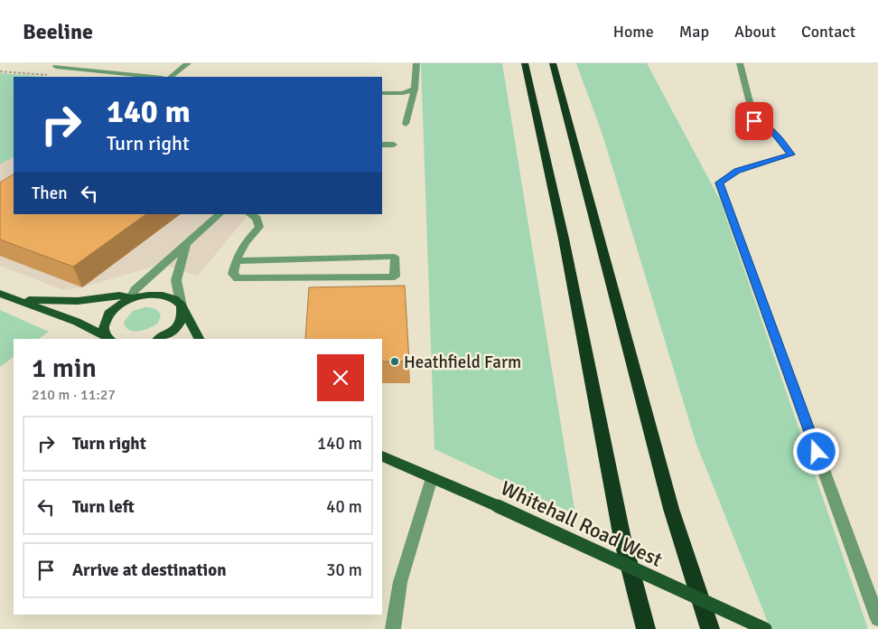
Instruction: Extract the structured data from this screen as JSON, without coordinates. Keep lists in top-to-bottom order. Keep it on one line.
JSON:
{"streets":{"main road":["Whitehall Road West"]},"places":["Heathfield Farm"],"page":{"header":"Beeline","nav":["Home","Map","About","Contact"],"turn":["140 m","Turn right"],"then":"Then","heading":["1 min","210 m · 11:27"],"list":[{"name":"Turn right","value":"140 m"},{"name":"Turn left","value":"40 m"},{"name":"Arrive at destination","value":"30 m"}]}}
